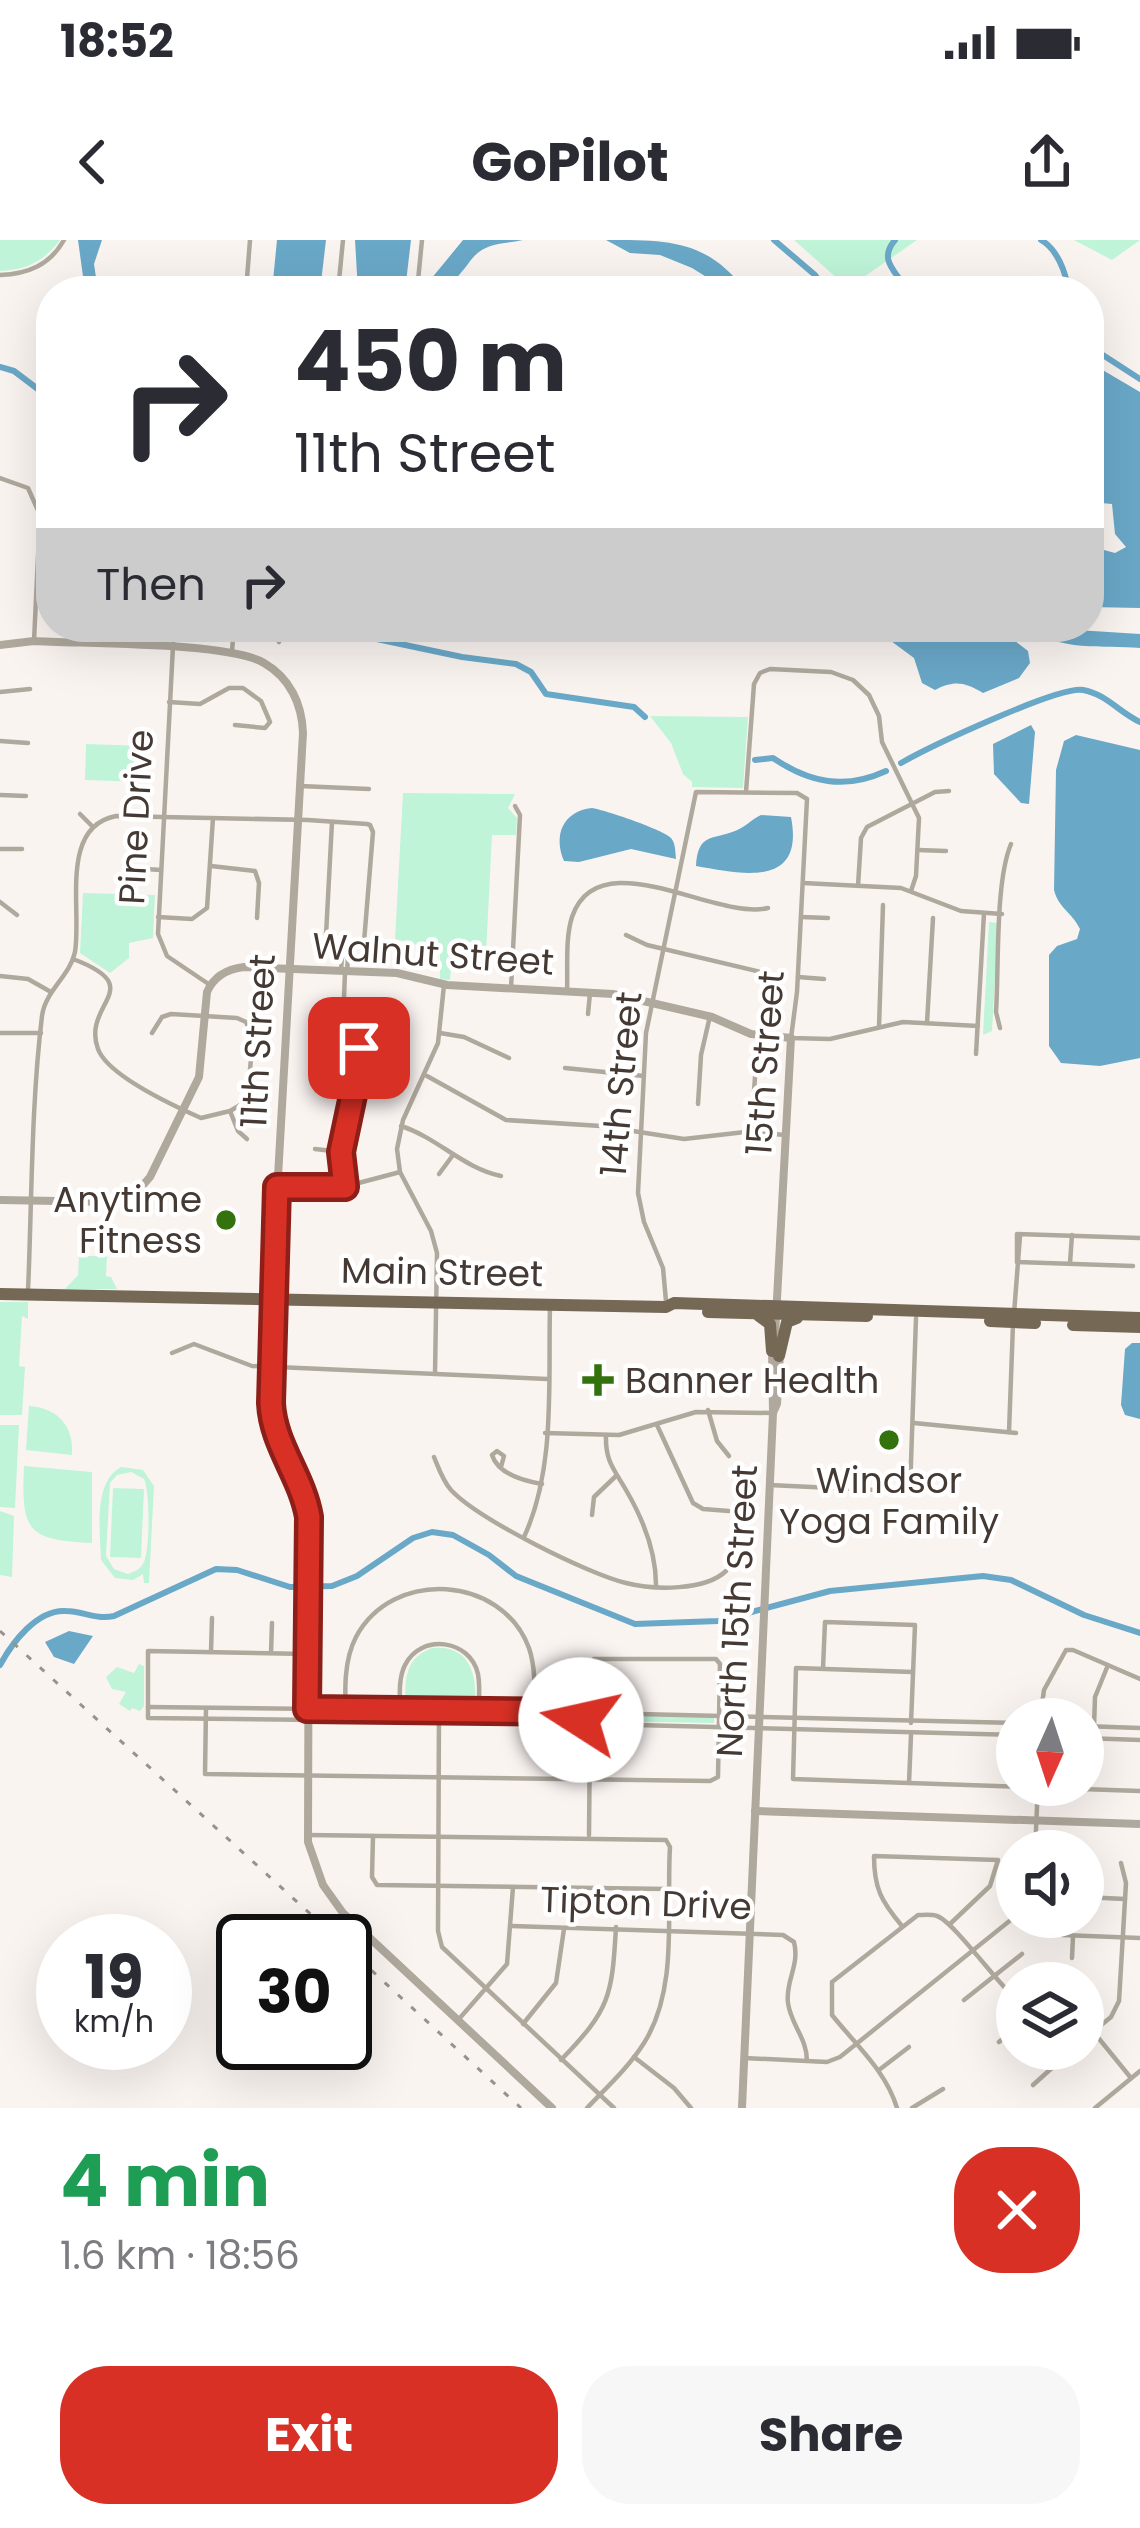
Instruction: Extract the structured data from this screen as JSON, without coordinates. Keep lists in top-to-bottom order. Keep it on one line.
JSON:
{"streets":{"main road":["Main Street"],"street":["Pine Drive","Walnut Street","11th Street","15th Street","14th Street","North 15th Street","Tipton Drive"]},"crossings":[["Pine Drive","Walnut Street"],["Walnut Street","11th Street"],["Walnut Street","15th Street"],["Walnut Street","14th Street"],["11th Street","Main Street"],["15th Street","14th Street"],["15th Street","Main Street"],["15th Street","North 15th Street"],["14th Street","Main Street"],["North 15th Street","Tipton Drive"]],"places":{"other":["Anytime Fitness","Windsor Yoga Family"],"health":["Banner Health"]},"north":"bottom","page":{"status":"18:52","header":"GoPilot","turn":["450 m","11th Street"],"then":"Then","speed":"19 km/h","limit":"30","heading":["4 min","1.6 km · 18:56"],"buttons":["Exit","Share"]}}
